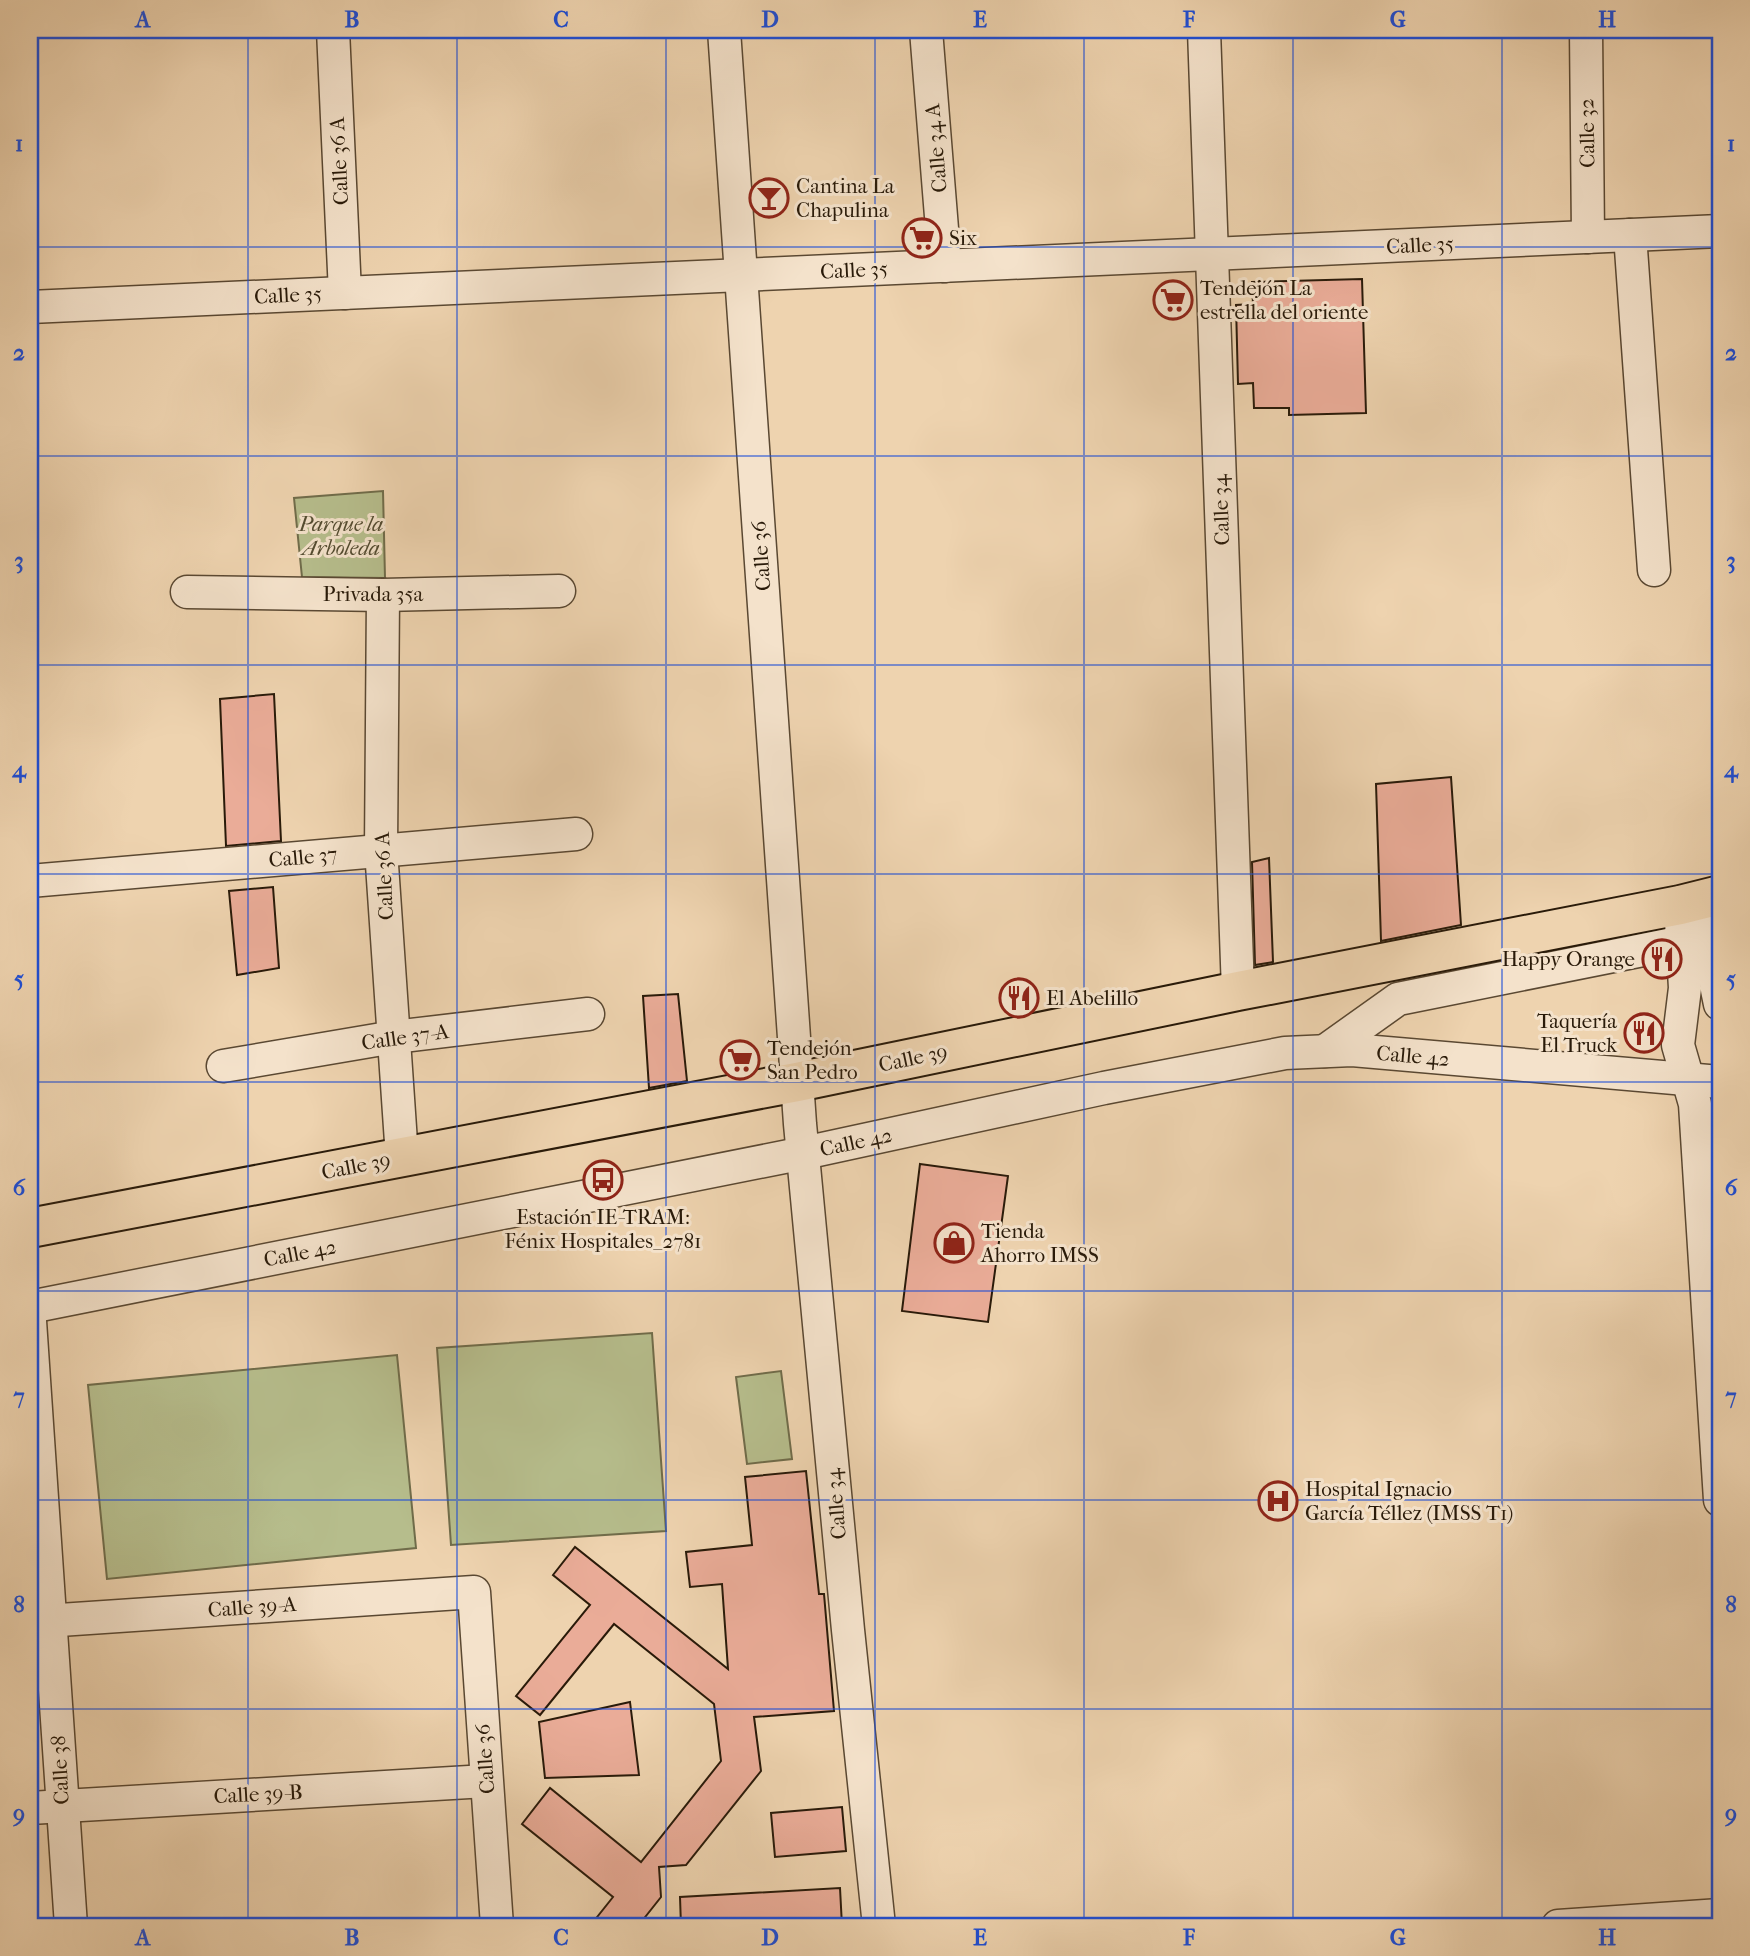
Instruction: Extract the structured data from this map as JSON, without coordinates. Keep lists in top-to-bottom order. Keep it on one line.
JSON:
{"streets":{"main road":["Calle 39"],"street":["Calle 32","Calle 34 A","Calle 36 A","Calle 35","Calle 34","Calle 36","Privada 35a","Calle 37","Calle 37-A","Calle 42","Calle 39-A","Calle 38","Calle 39-B"]},"crossings":[["Calle 32","Calle 35"],["Calle 34 A","Calle 35"],["Calle 36 A","Calle 35"],["Calle 36 A","Privada 35a"],["Calle 36 A","Calle 37"],["Calle 36 A","Calle 37-A"],["Calle 36 A","Calle 39"],["Calle 35","Calle 34"],["Calle 35","Calle 36"],["Calle 34","Calle 36"],["Calle 34","Calle 42"],["Calle 34","Calle 39"],["Calle 36","Calle 39"],["Calle 36","Calle 39-A"],["Calle 36","Calle 39-B"],["Calle 39-A","Calle 38"],["Calle 38","Calle 39-B"]],"parks":["Parque la Arboleda"],"places":{"bar":["Cantina La Chapulina"],"supermarket":["Six","Tendejón La estrella del oriente","Tendejón San Pedro"],"restaurant":["Happy Orange","El Abelillo","Taquería El Truck"],"bus stop":["Estación IE-TRAM: Fénix Hospitales_2781"],"shop":["Tienda Ahorro IMSS"],"hospital":["Hospital Ignacio García Téllez (IMSS T1)"]},"grid":{"columns":["A","B","C","D","E","F","G","H"],"rows":["1","2","3","4","5","6","7","8","9"]}}
